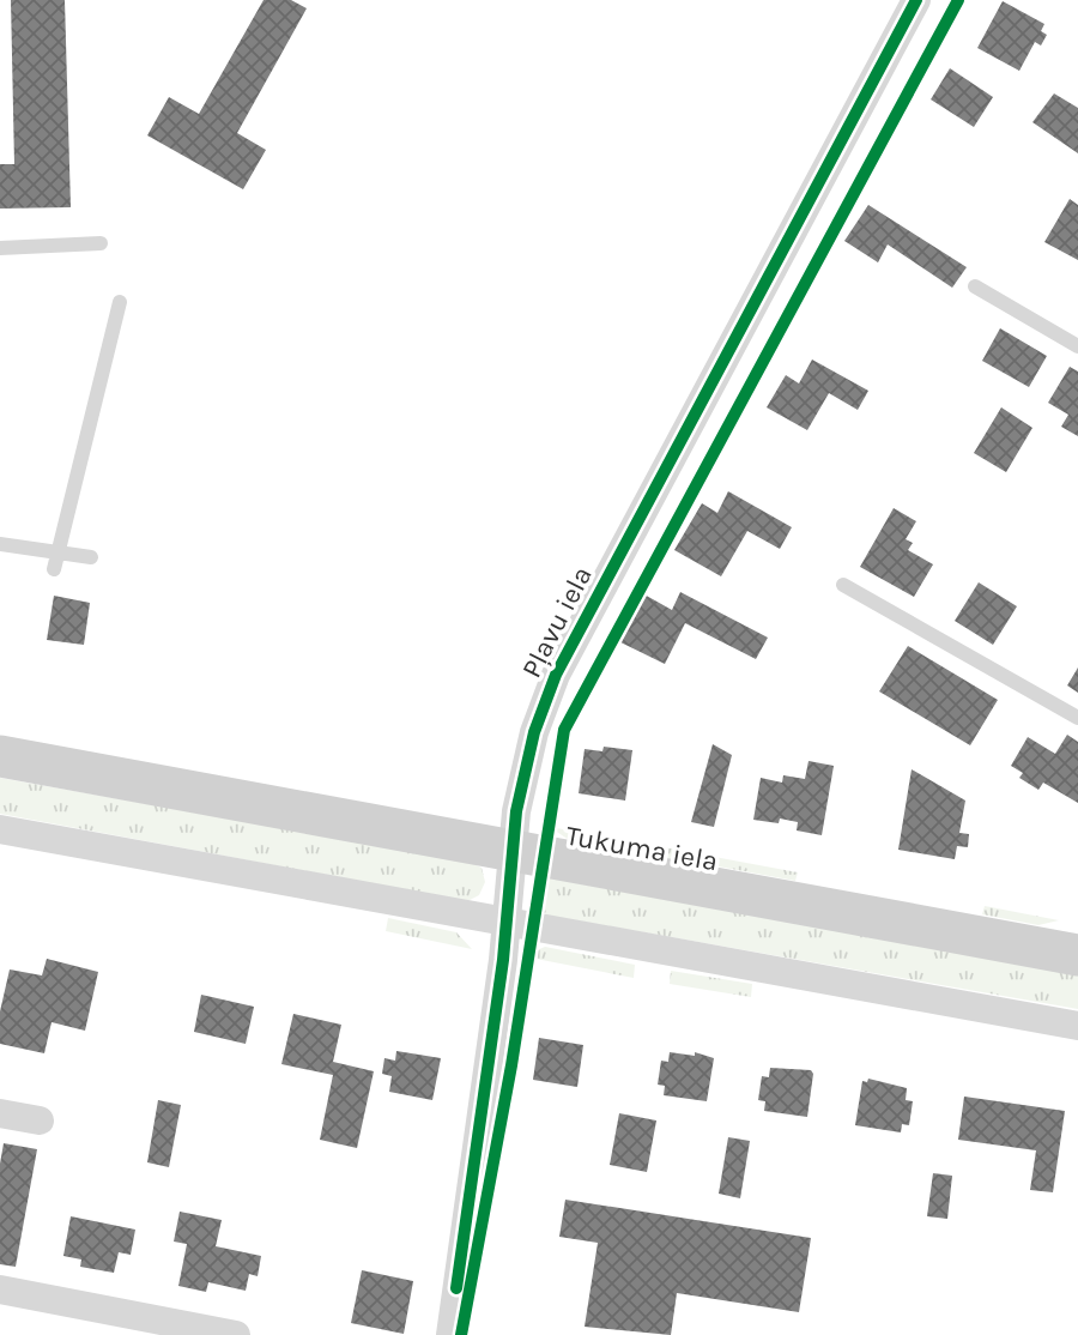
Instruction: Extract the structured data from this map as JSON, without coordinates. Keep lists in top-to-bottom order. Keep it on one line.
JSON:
{"streets":{"street":["Pļavu iela","Tukuma iela"]},"crossings":[["Pļavu iela","Tukuma iela"]]}
